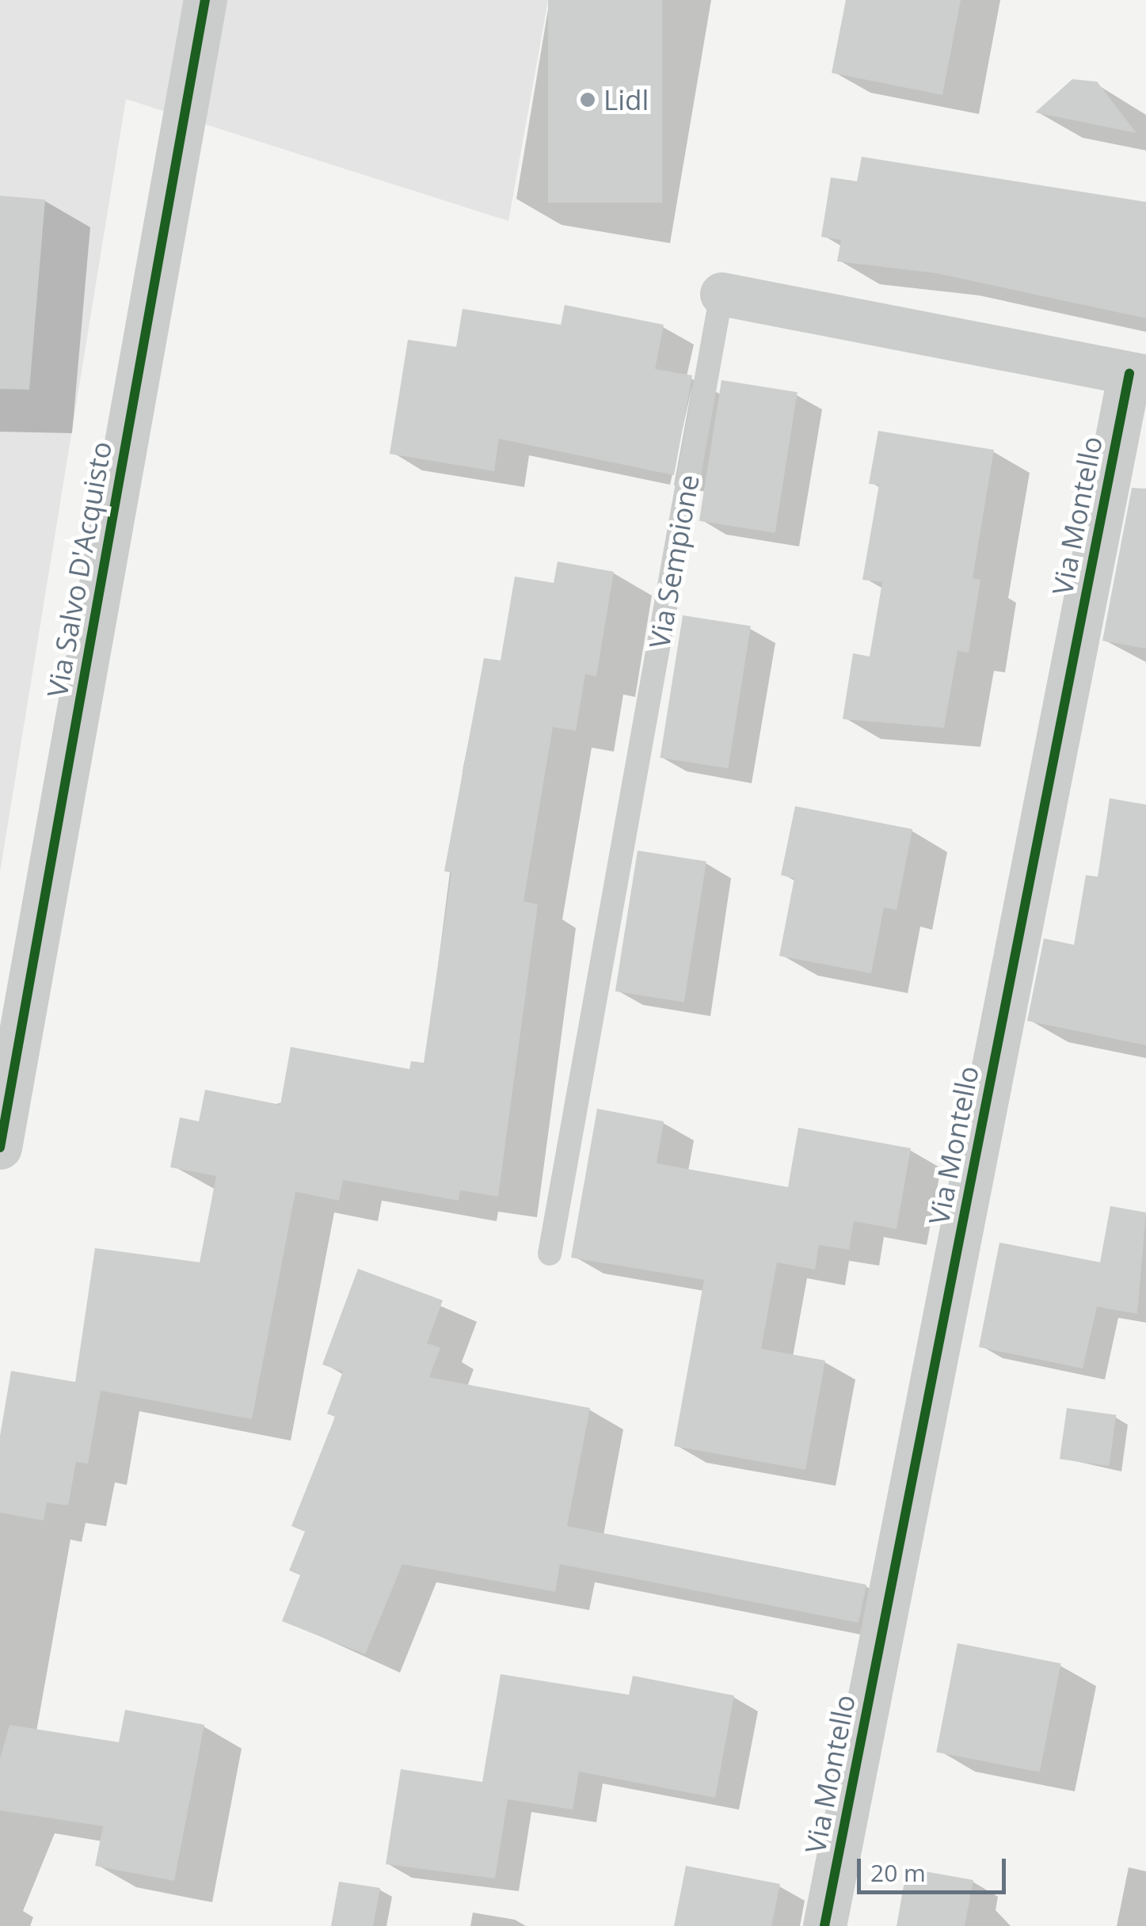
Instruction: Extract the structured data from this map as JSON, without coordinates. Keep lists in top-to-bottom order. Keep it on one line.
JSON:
{"streets":{"street":["Via Montello","Via Sempione","Via Salvo D'Acquisto"]},"crossings":[["Via Montello","Via Sempione"]],"places":["Lidl"],"scale_bar":"20 m"}
